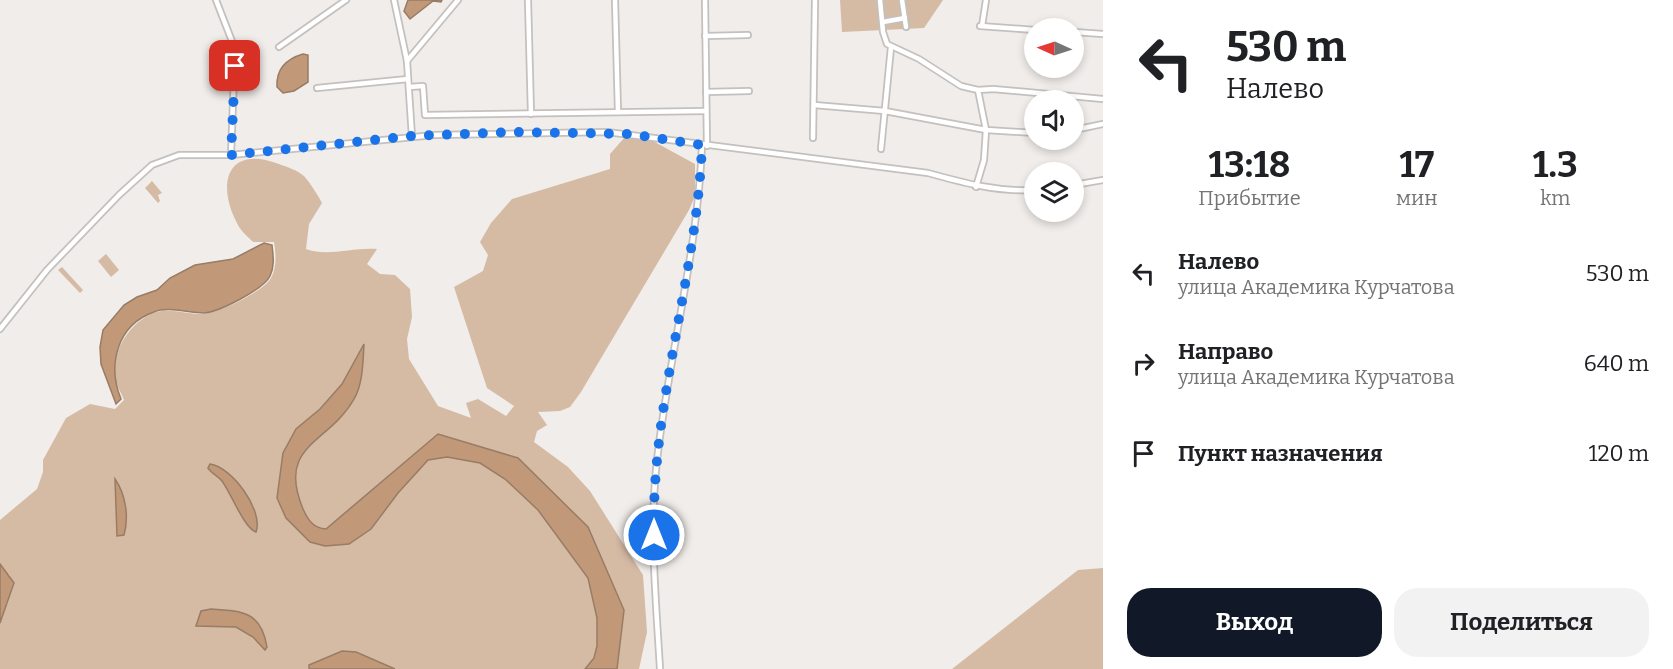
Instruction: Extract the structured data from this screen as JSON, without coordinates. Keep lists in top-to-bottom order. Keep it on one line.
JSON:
{"north":"left","page":{"turn":["530 m","Налево"],"eta":["13:18","Прибытие","17","мин","1.3","km"],"list":[{"name":"Налево","note":"улица Академика Курчатова","value":"530 m"},{"name":"Направо","note":"улица Академика Курчатова","value":"640 m"},{"name":"Пункт назначения","value":"120 m"}],"buttons":["Выход","Поделиться"]}}
